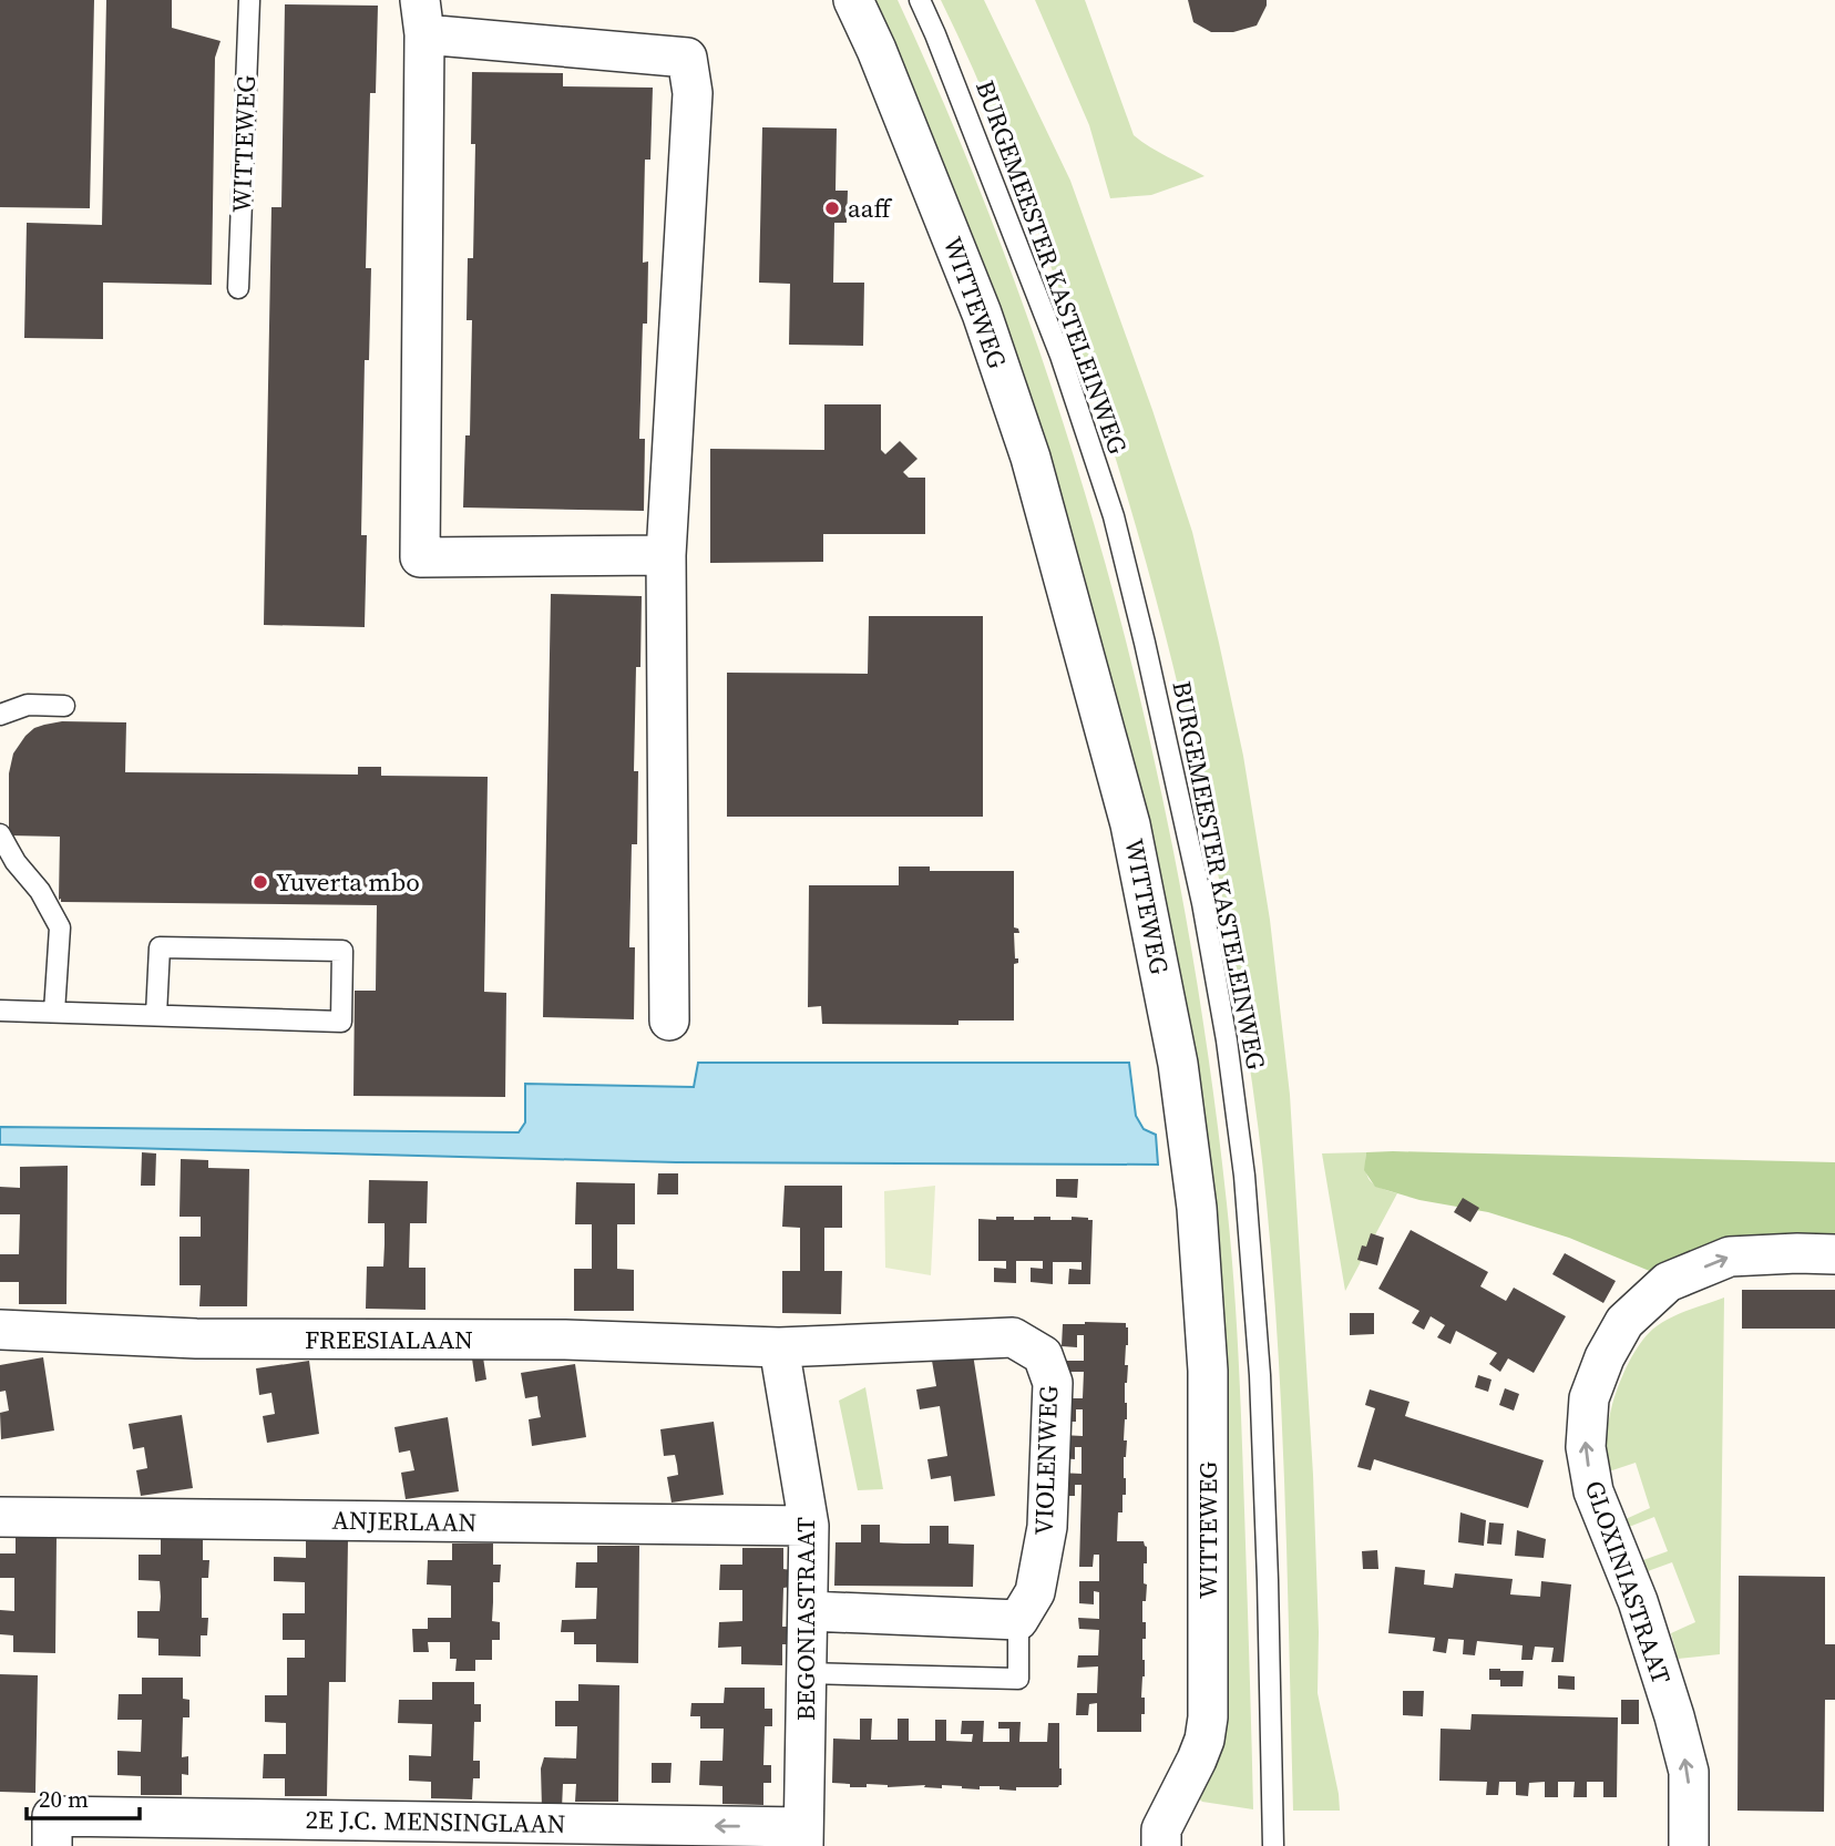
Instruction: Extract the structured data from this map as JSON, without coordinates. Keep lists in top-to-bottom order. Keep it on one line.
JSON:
{"streets":{"street":["WITTEWEG","FREESIALAAN","VIOLENWEG","ANJERLAAN","GLOXINIASTRAAT","BEGONIASTRAAT","2E J.C. MENSINGLAAN"],"lane":["BURGEMEESTER KASTELEINWEG"]},"crossings":[["FREESIALAAN","VIOLENWEG"],["FREESIALAAN","BEGONIASTRAAT"],["VIOLENWEG","BEGONIASTRAAT"],["ANJERLAAN","BEGONIASTRAAT"],["BEGONIASTRAAT","2E J.C. MENSINGLAAN"]],"one_way":["2E J.C. MENSINGLAAN"],"places":["aaff","Yuverta mbo"],"scale_bar":"20 m"}
